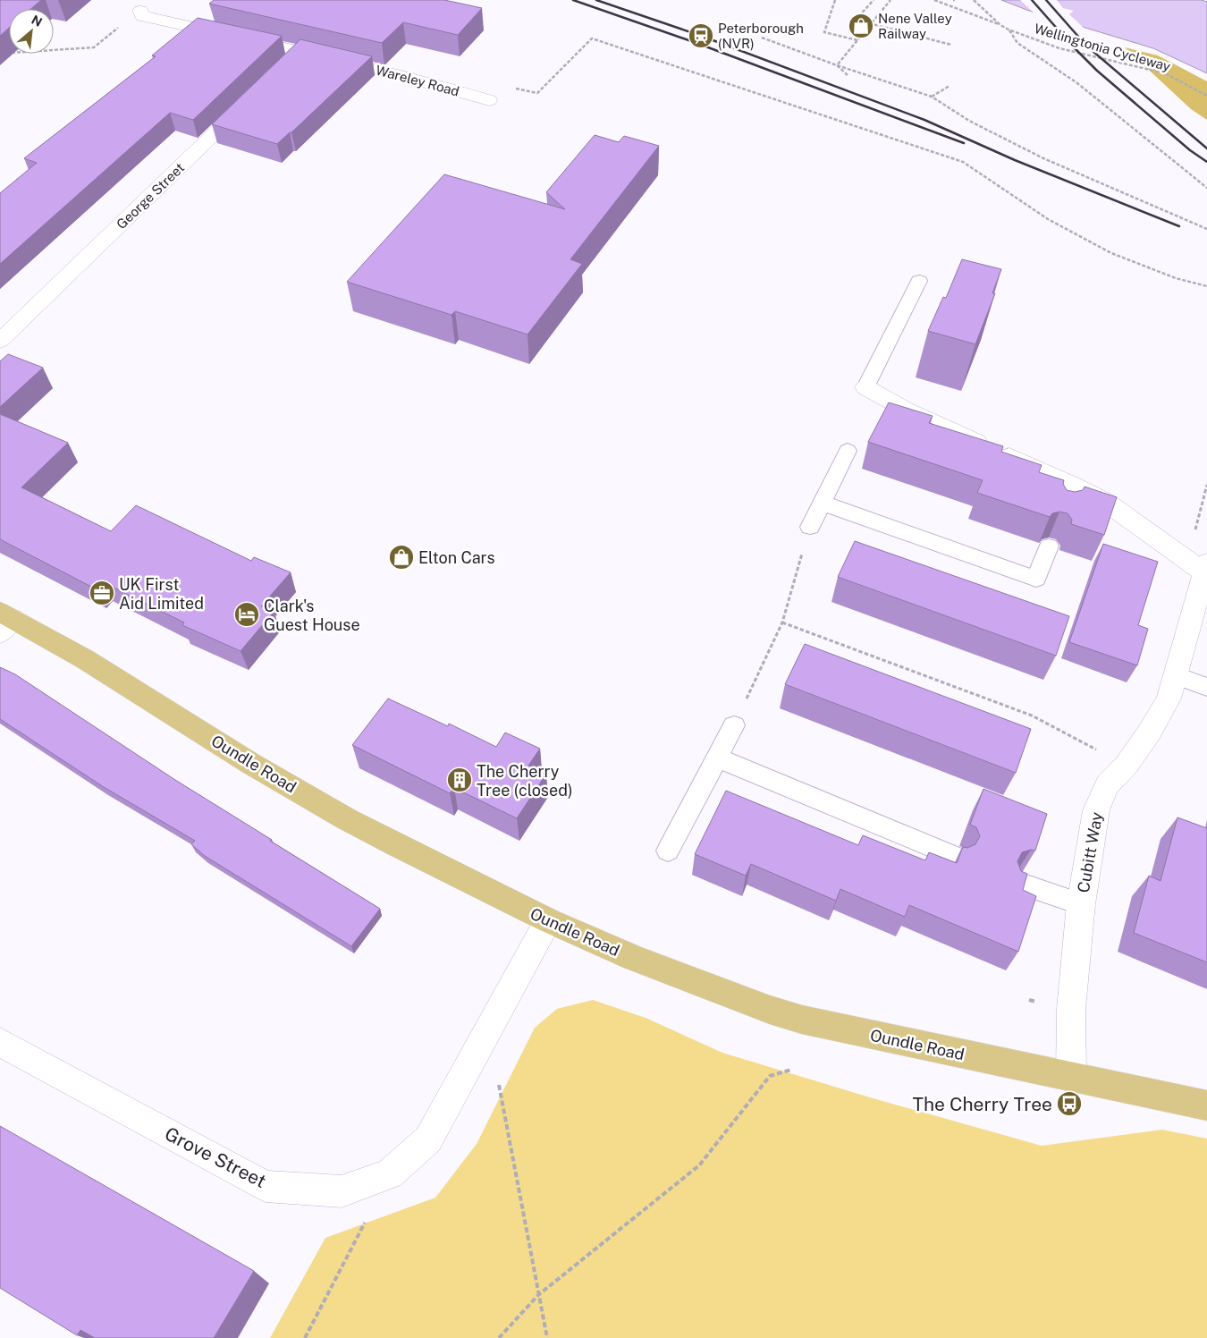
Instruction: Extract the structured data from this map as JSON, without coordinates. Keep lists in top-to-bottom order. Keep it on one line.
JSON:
{"streets":{"main road":["Oundle Road"],"street":["Wareley Road","George Street","Cubitt Way","Grove Street"],"path":["Wellingtonia Cycleway"]},"crossings":[["Oundle Road","Cubitt Way"],["Oundle Road","Grove Street"]],"places":{"shop":["Nene Valley Railway","Elton Cars"],"station":["Peterborough (NVR)"],"office":["UK First Aid Limited"],"hotel":["Clark's Guest House"],"building":["The Cherry Tree (closed)"],"bus stop":["The Cherry Tree"]},"north":"top right"}
